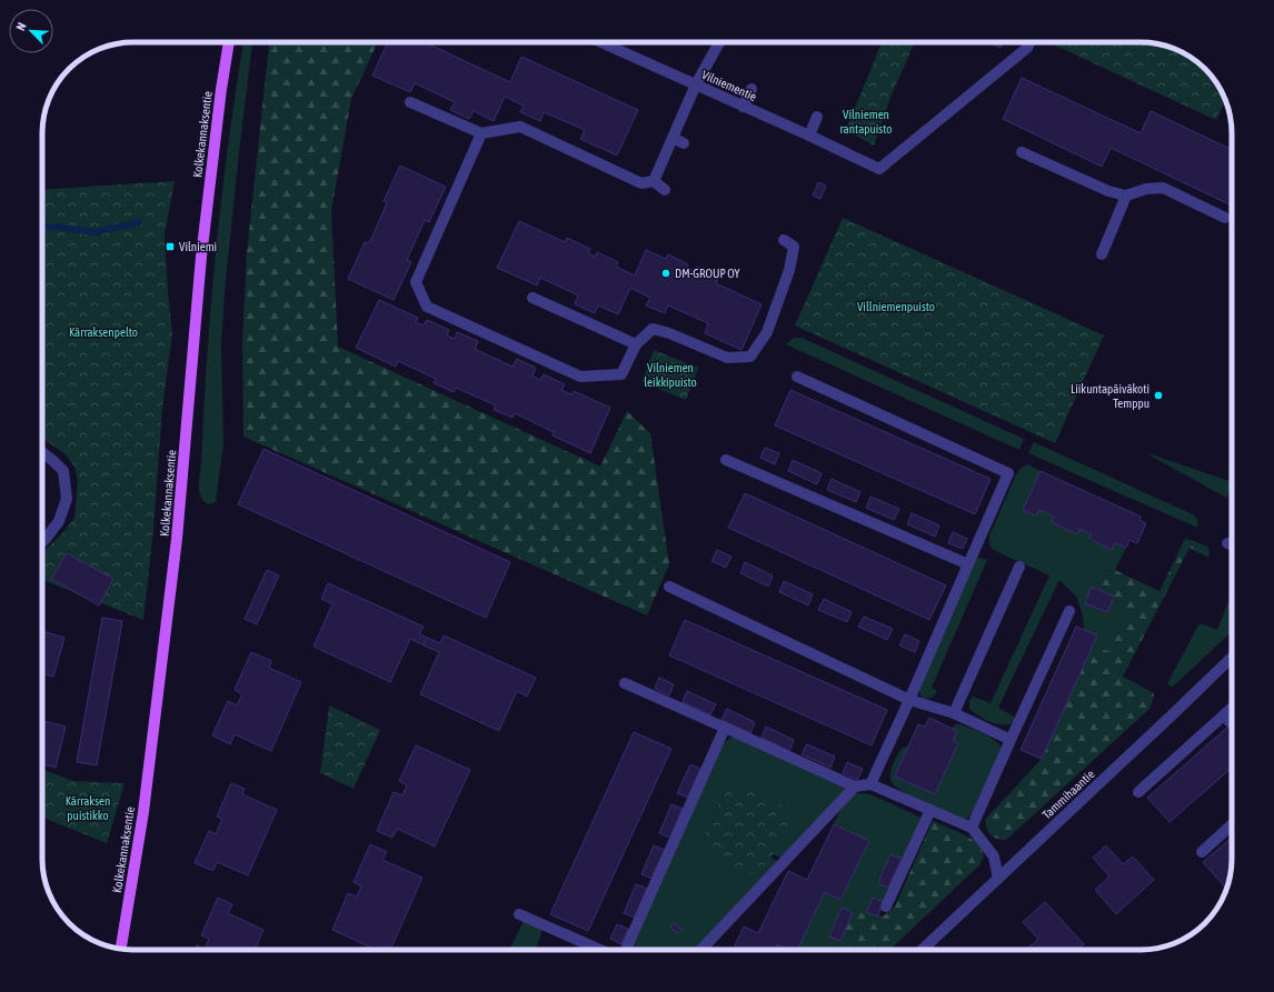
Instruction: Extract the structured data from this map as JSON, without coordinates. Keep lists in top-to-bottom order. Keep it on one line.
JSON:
{"streets":{"main road":["Kolkekannaksentie"],"street":["Vilniementie","Tammihaantie"]},"parks":["Vilniemen rantapuisto","Villniemenpuisto","Kärraksenpelto","Vilniemen leikkipuisto","Kärraksen puistikko"],"places":{"transit":["Vilniemi"],"other":["DM-GROUP OY","Liikuntapäiväkoti Temppu"]},"north":"top left"}
